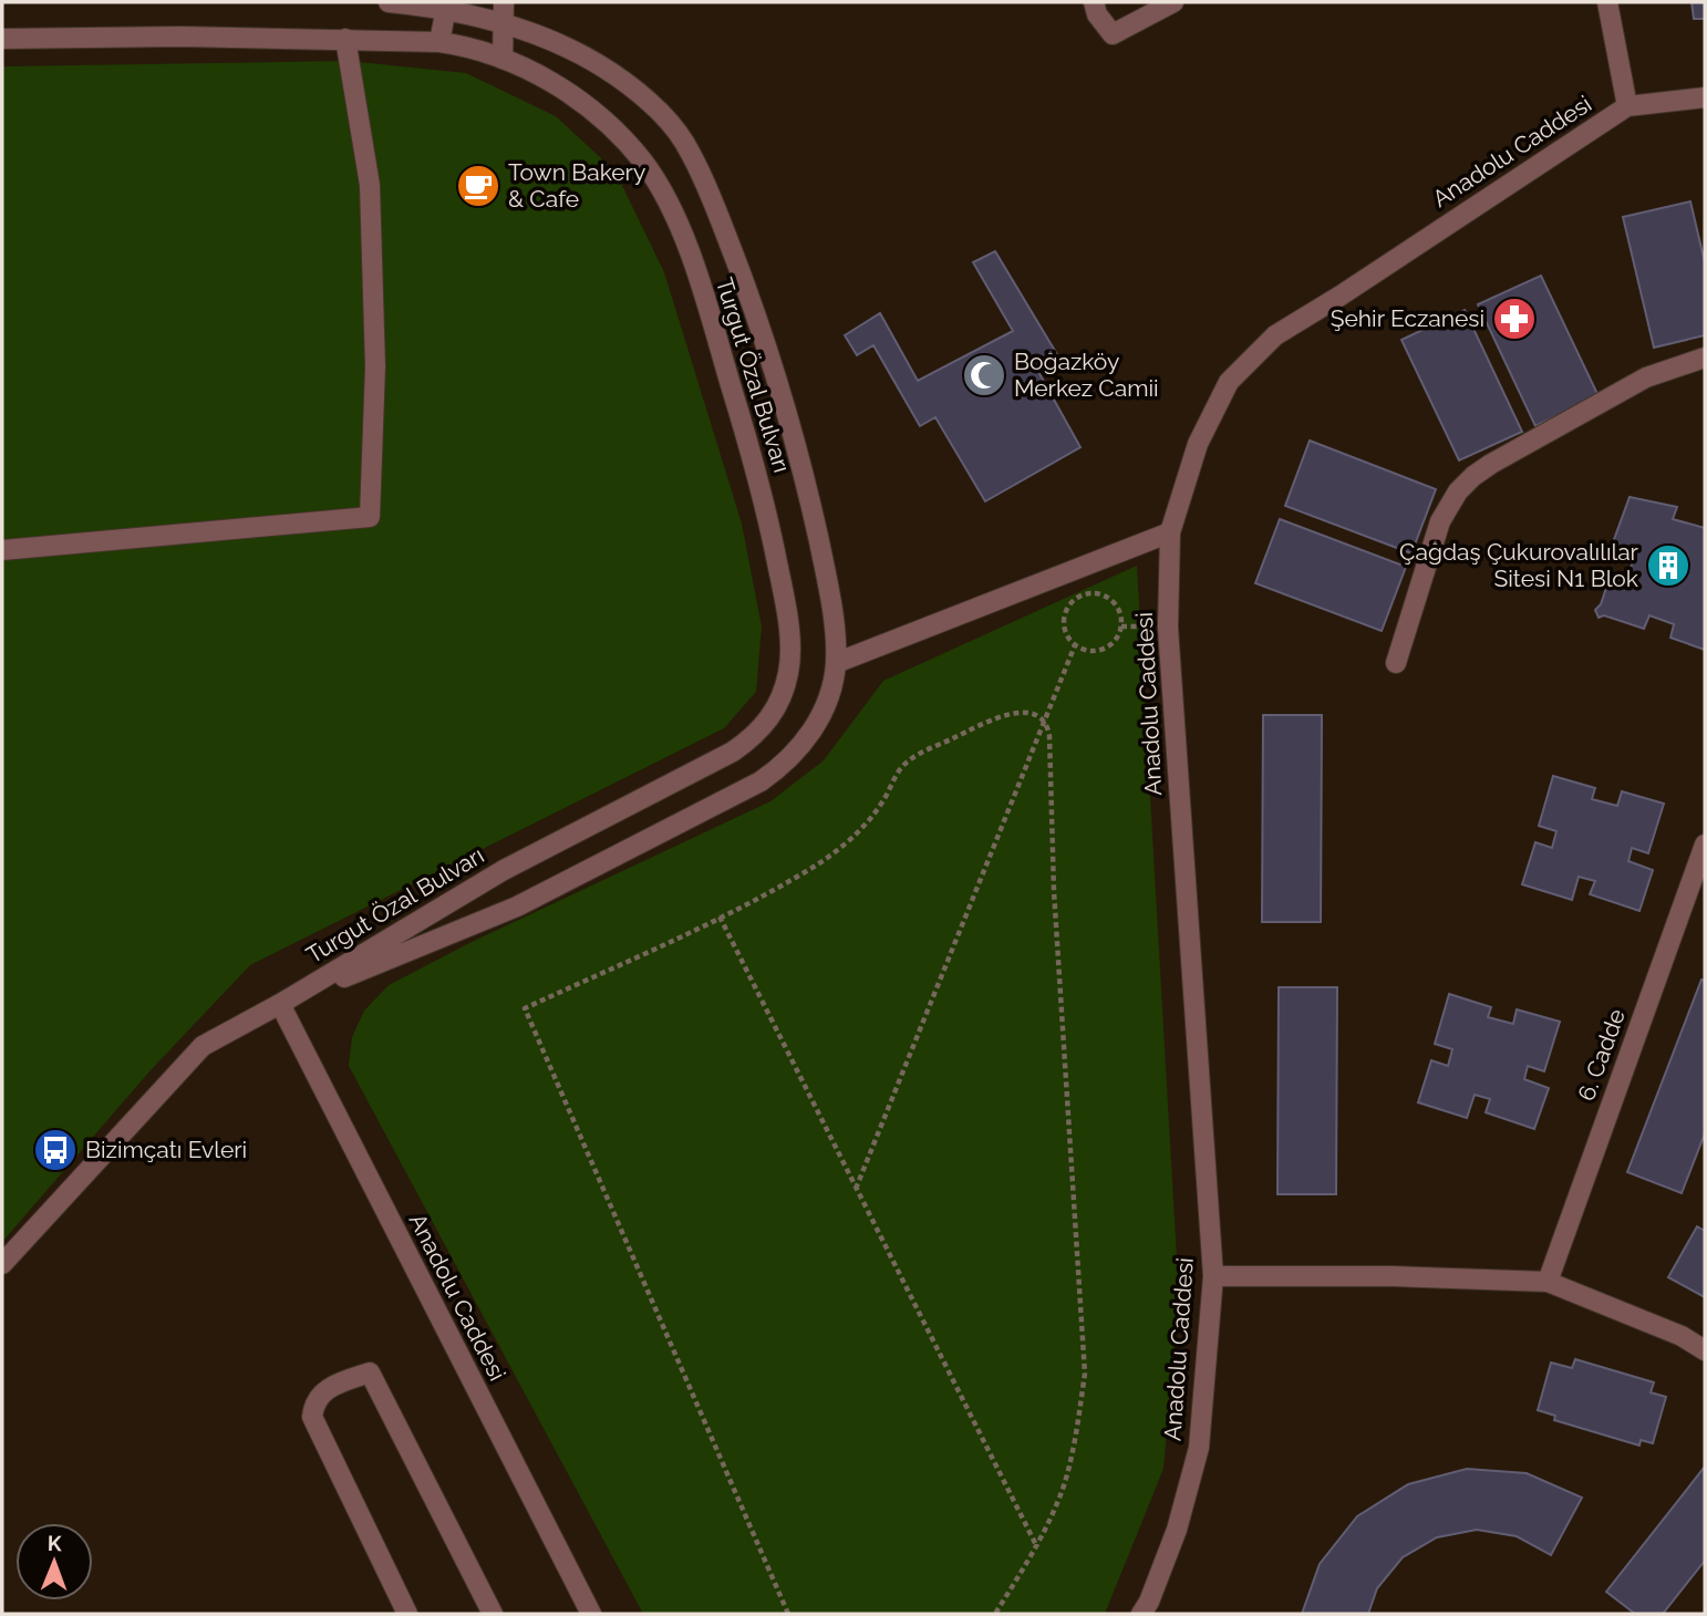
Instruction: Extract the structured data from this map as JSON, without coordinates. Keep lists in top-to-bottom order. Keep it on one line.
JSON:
{"streets":{"street":["Anadolu Caddesi","Turgut Özal Bulvarı","6. Cadde"]},"crossings":[["Anadolu Caddesi","Turgut Özal Bulvarı"]],"places":{"cafe":["Town Bakery & Cafe"],"pharmacy":["Şehir Eczanesi"],"mosque":["Boğazköy Merkez Camii"],"building":["Çağdaş Çukurovalılılar Sitesi N1 Blok"],"bus stop":["Bizimçatı Evleri"]},"north":"top"}
